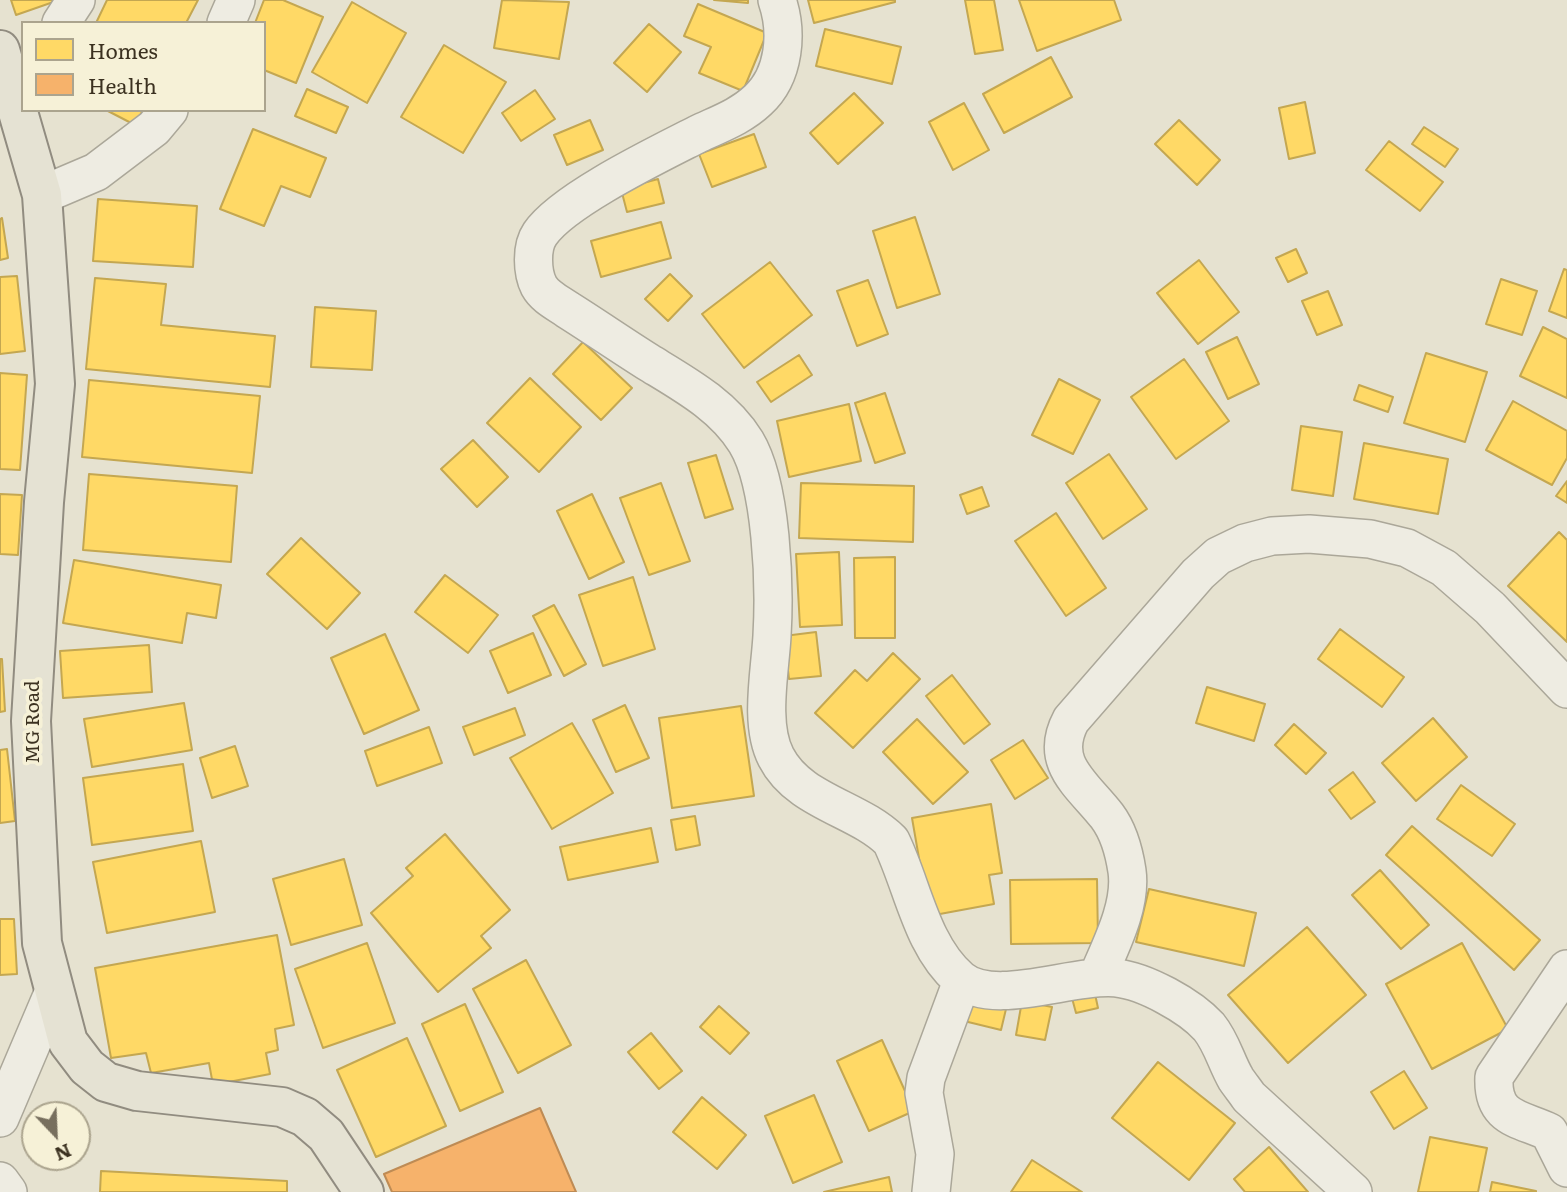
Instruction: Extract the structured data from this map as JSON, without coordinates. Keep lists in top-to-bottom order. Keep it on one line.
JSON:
{"streets":{"main road":["MG Road"]},"legend":["Homes","Health"],"north":"bottom right"}
